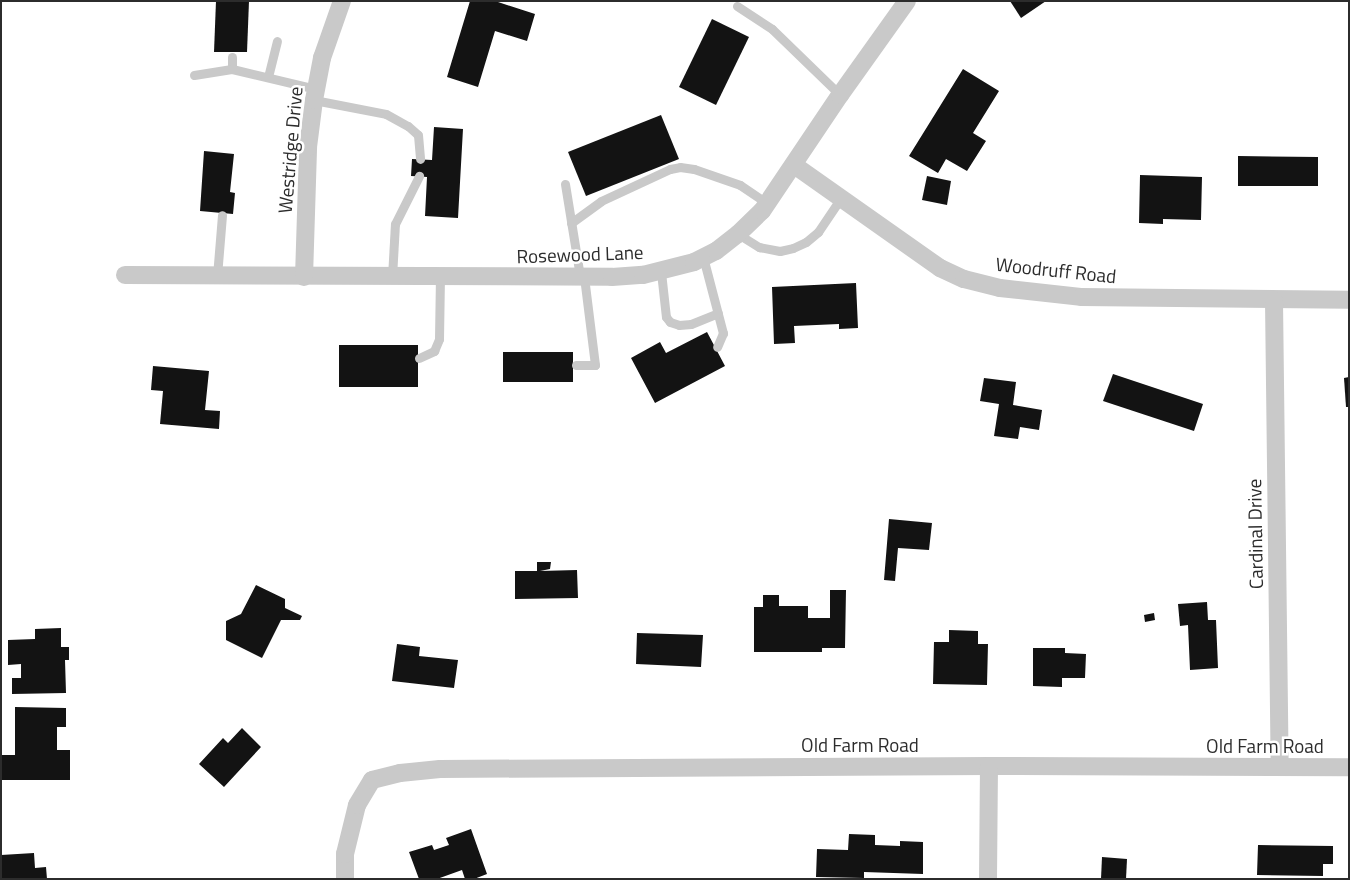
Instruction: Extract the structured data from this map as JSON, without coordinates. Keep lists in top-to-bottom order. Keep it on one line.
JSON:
{"streets":{"street":["Westridge Drive","Rosewood Lane","Woodruff Road","Cardinal Drive","Old Farm Road"]},"crossings":[["Westridge Drive","Rosewood Lane"],["Rosewood Lane","Woodruff Road"],["Woodruff Road","Cardinal Drive"],["Cardinal Drive","Old Farm Road"]]}
